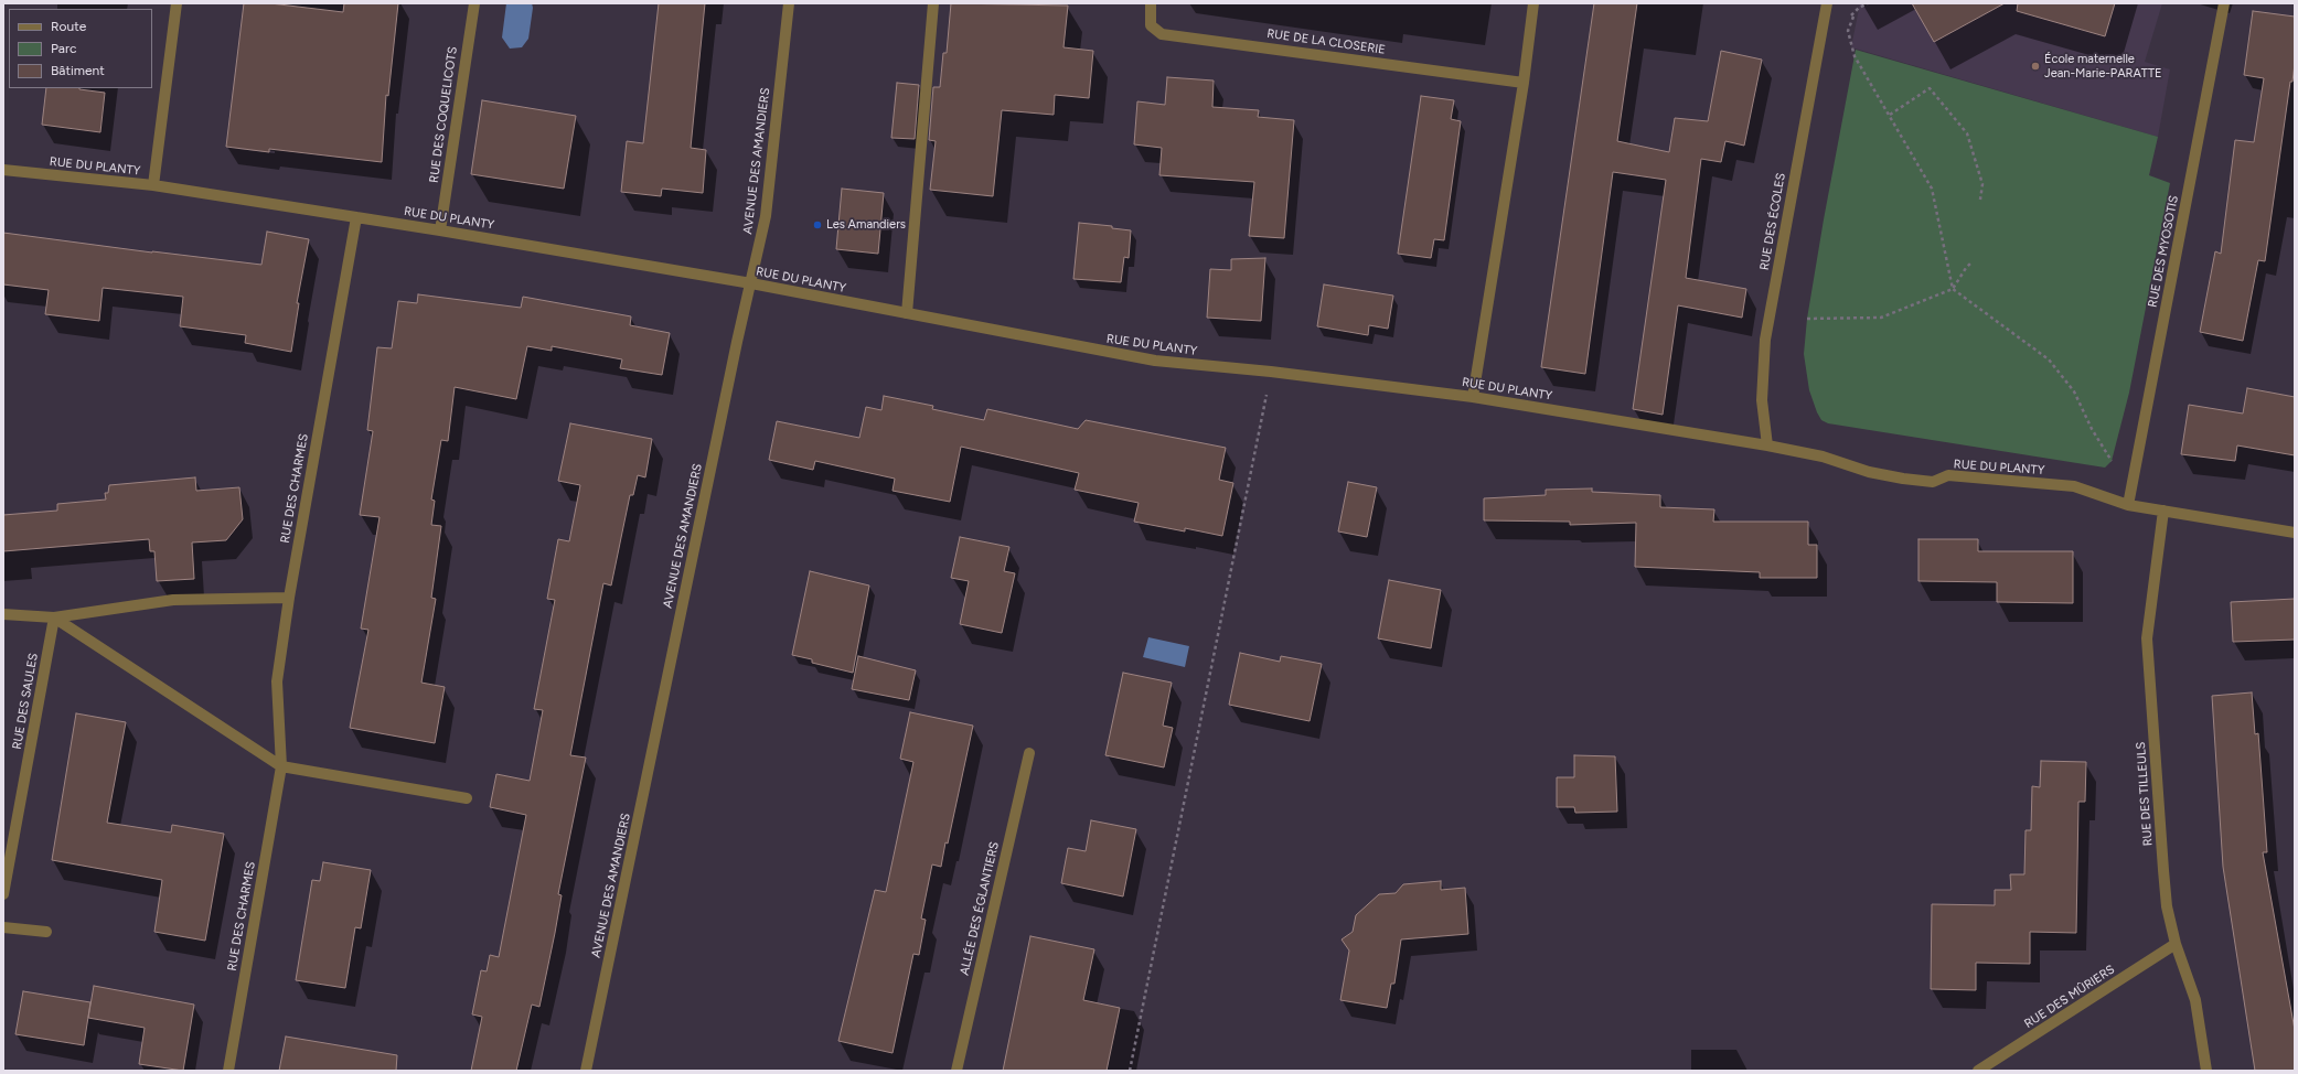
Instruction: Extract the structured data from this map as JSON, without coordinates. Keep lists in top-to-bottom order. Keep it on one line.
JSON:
{"streets":{"street":["RUE DE LA CLOSERIE","RUE DES COQUELICOTS","AVENUE DES AMANDIERS","RUE DU PLANTY","RUE DES ÉCOLES","RUE DES MYOSOTIS","RUE DES CHARMES","RUE DES SAULES","RUE DES TILLEULS","ALLÉE DES ÉGLANTIERS","RUE DES MÛRIERS"]},"crossings":[["RUE DES COQUELICOTS","RUE DU PLANTY"],["AVENUE DES AMANDIERS","RUE DU PLANTY"],["RUE DU PLANTY","RUE DES ÉCOLES"],["RUE DU PLANTY","RUE DES MYOSOTIS"],["RUE DU PLANTY","RUE DES CHARMES"],["RUE DU PLANTY","RUE DES TILLEULS"],["RUE DES TILLEULS","RUE DES MÛRIERS"]],"places":["École maternelle Jean-Marie-PARATTE","Les Amandiers"],"legend":["Route","Parc","Bâtiment"]}
